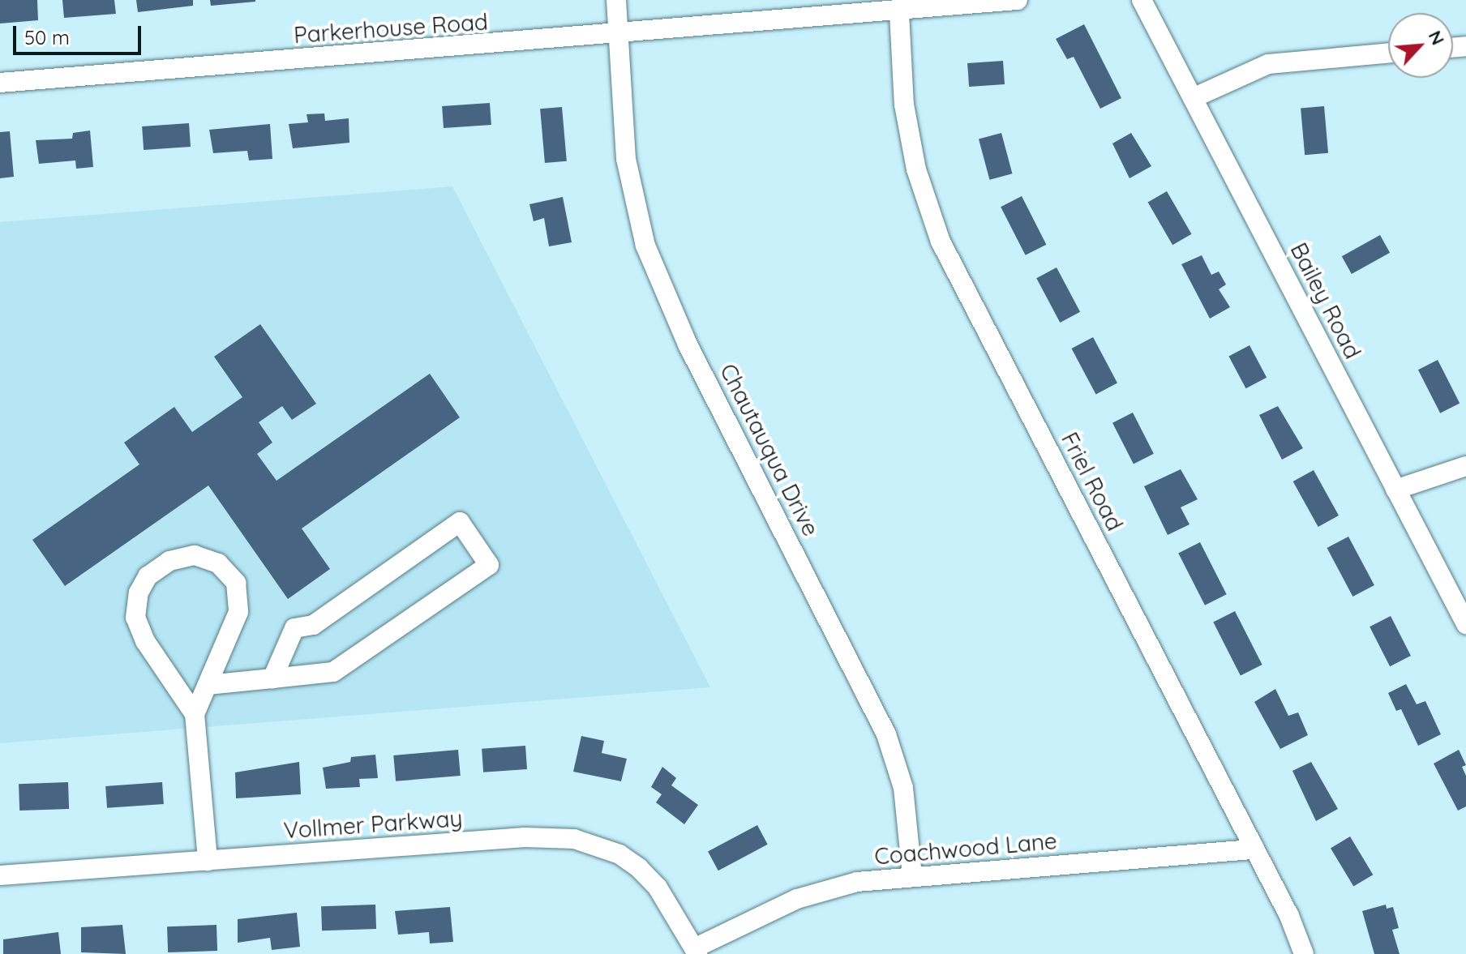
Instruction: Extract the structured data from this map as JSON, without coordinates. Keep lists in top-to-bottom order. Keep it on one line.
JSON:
{"streets":{"street":["Parkerhouse Road","Bailey Road","Chautauqua Drive","Friel Road","Vollmer Parkway","Coachwood Lane"]},"crossings":[["Parkerhouse Road","Chautauqua Drive"],["Parkerhouse Road","Friel Road"],["Chautauqua Drive","Coachwood Lane"],["Friel Road","Coachwood Lane"],["Vollmer Parkway","Coachwood Lane"]],"scale_bar":"50 m","north":"top right"}
